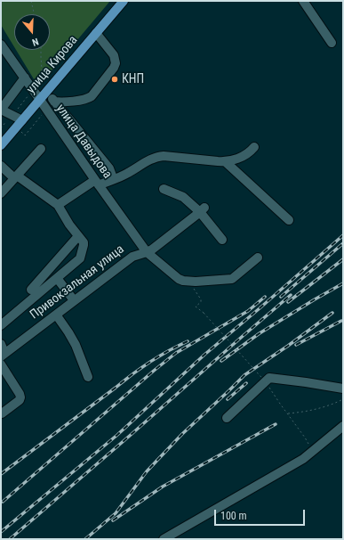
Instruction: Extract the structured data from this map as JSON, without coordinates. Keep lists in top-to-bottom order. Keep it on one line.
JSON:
{"streets":{"main road":["улица Кирова"],"street":["улица Давыдова","Привокзальная улица"]},"crossings":[["улица Кирова","улица Давыдова"],["улица Давыдова","Привокзальная улица"]],"places":["КНП"],"scale_bar":"100 m","north":"bottom"}
